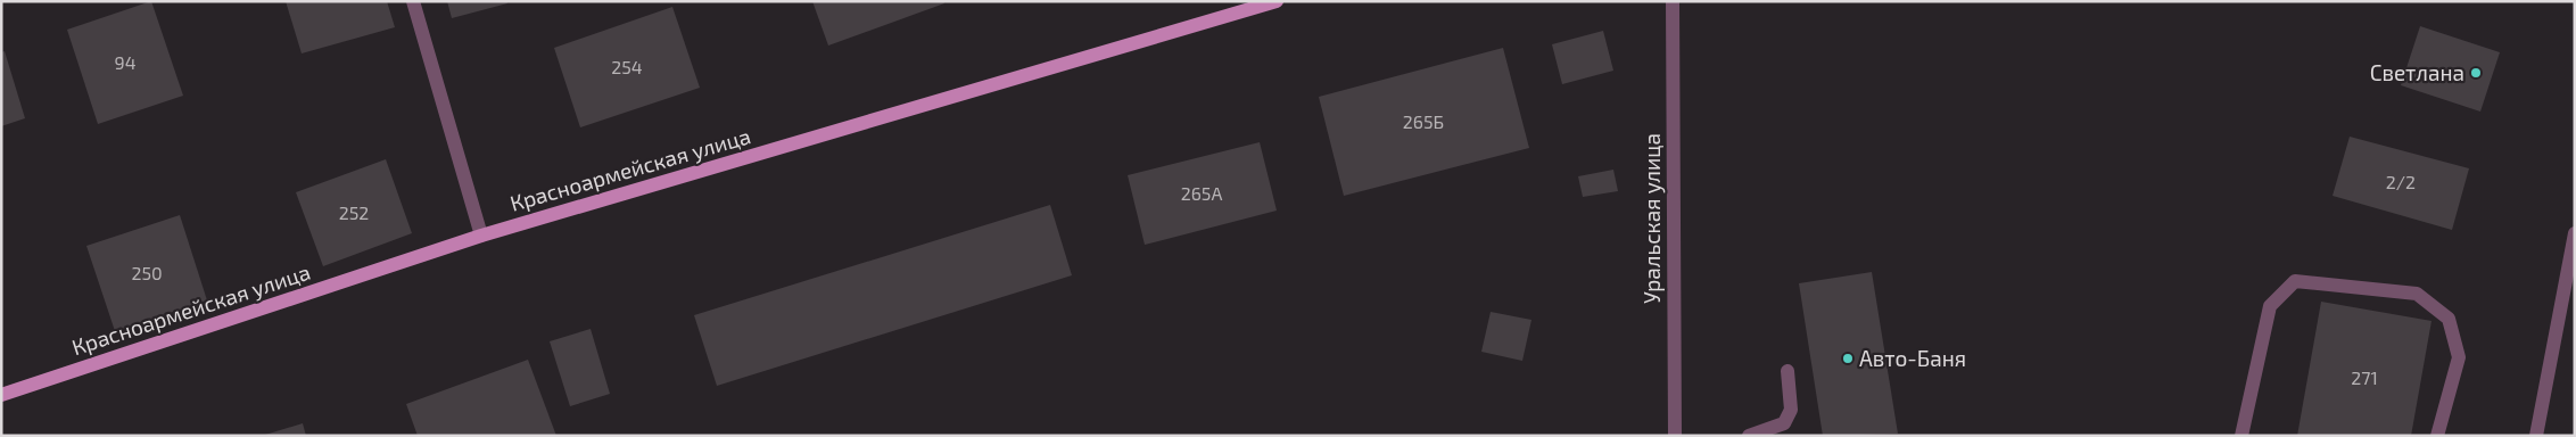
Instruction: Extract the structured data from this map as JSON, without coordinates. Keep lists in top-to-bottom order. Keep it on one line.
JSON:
{"streets":{"main road":["Красноармейская улица"],"street":["Уральская улица"]},"places":["Светлана","Авто-Баня"],"house_numbers":["94","254","265Б","2/2","265А","252","250","271"]}
